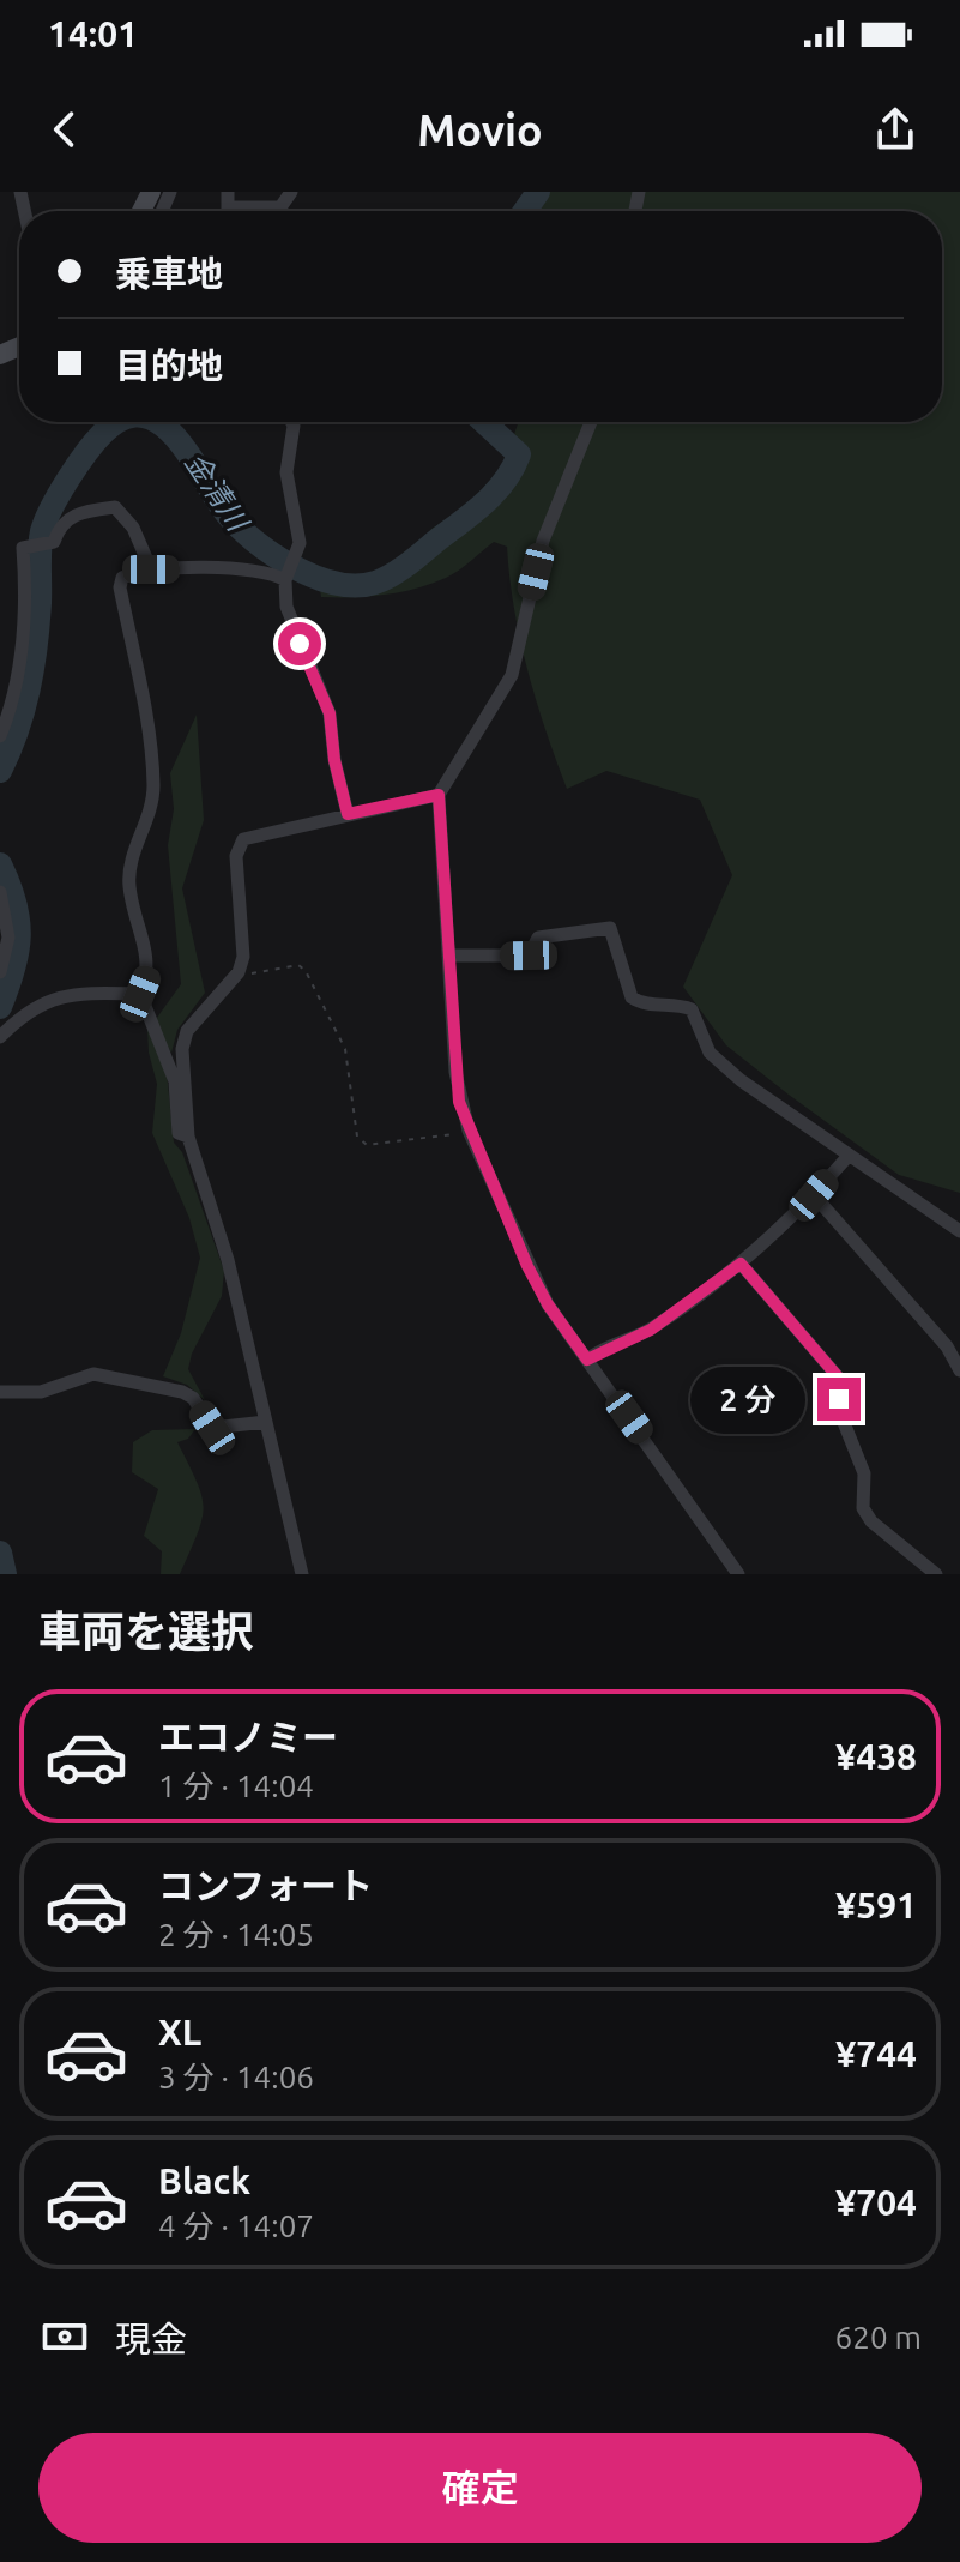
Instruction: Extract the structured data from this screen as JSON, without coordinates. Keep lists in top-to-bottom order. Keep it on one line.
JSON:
{"water":["金清川"],"page":{"status":"14:01","header":"Movio","banner":["乗車地","目的地"],"bubble":"2 分","heading":"車両を選択","list":[{"name":"エコノミー","note":"1 分 · 14:04","value":"¥438"},{"name":"コンフォート","note":"2 分 · 14:05","value":"¥591"},{"name":"XL","note":"3 分 · 14:06","value":"¥744"},{"name":"Black","note":"4 分 · 14:07","value":"¥704"}],"pay":["現金","620 m"],"buttons":"確定"}}
